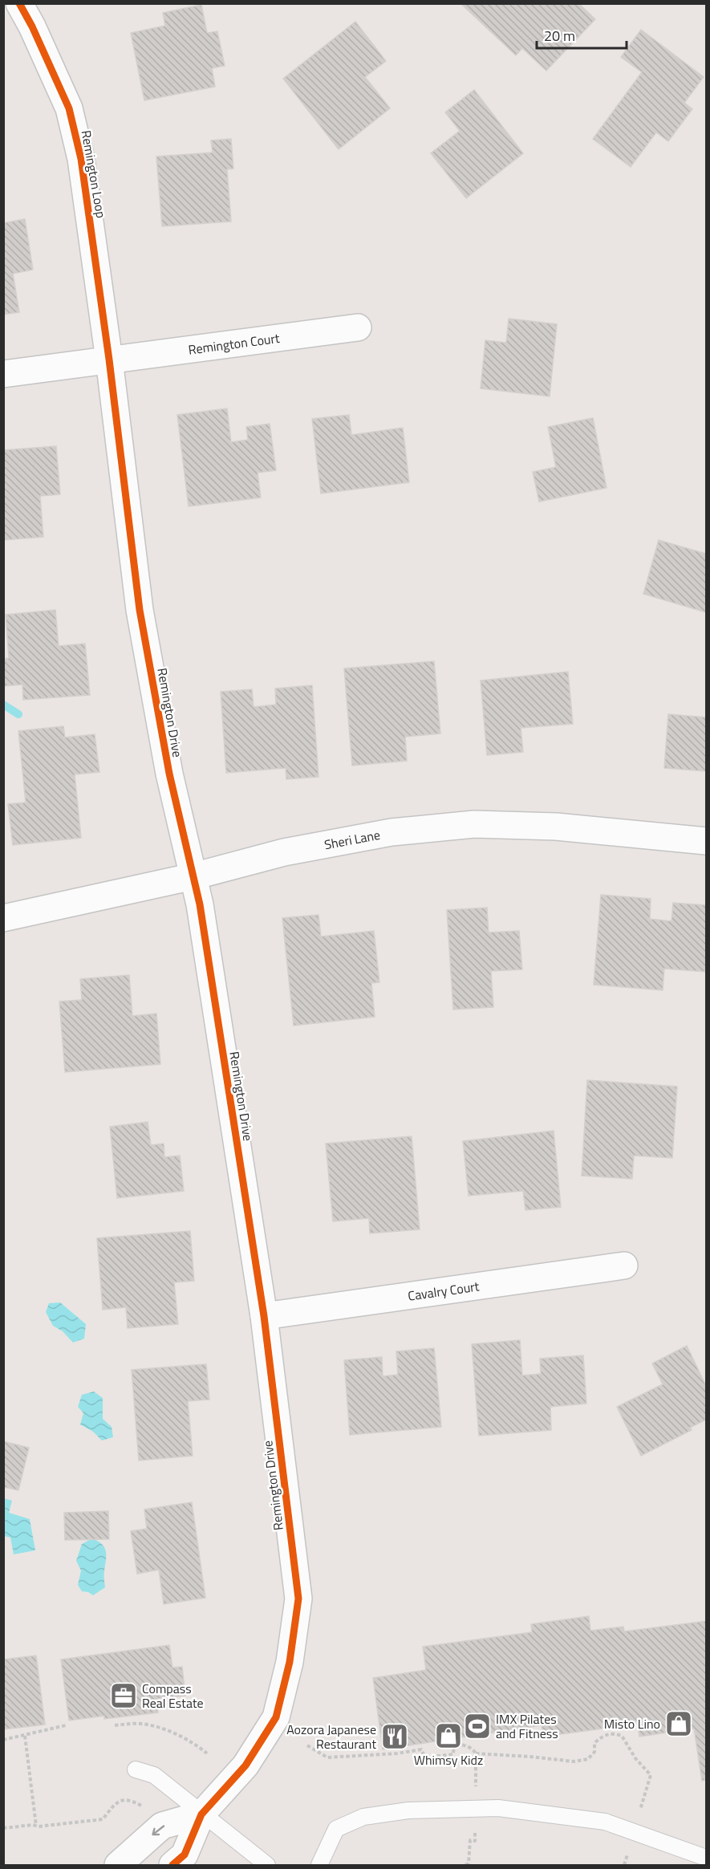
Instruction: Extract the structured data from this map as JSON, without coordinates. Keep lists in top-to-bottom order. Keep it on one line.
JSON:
{"streets":{"street":["Remington Loop","Remington Court","Remington Drive","Sheri Lane","Cavalry Court"]},"crossings":[["Remington Loop","Remington Court"],["Remington Loop","Remington Drive"],["Remington Court","Remington Drive"],["Remington Drive","Sheri Lane"],["Remington Drive","Cavalry Court"]],"places":{"office":["Compass Real Estate"],"shop":["Misto Lino","Whimsy Kidz"],"sports":["IMX Pilates and Fitness"],"restaurant":["Aozora Japanese Restaurant"]},"scale_bar":"20 m"}
